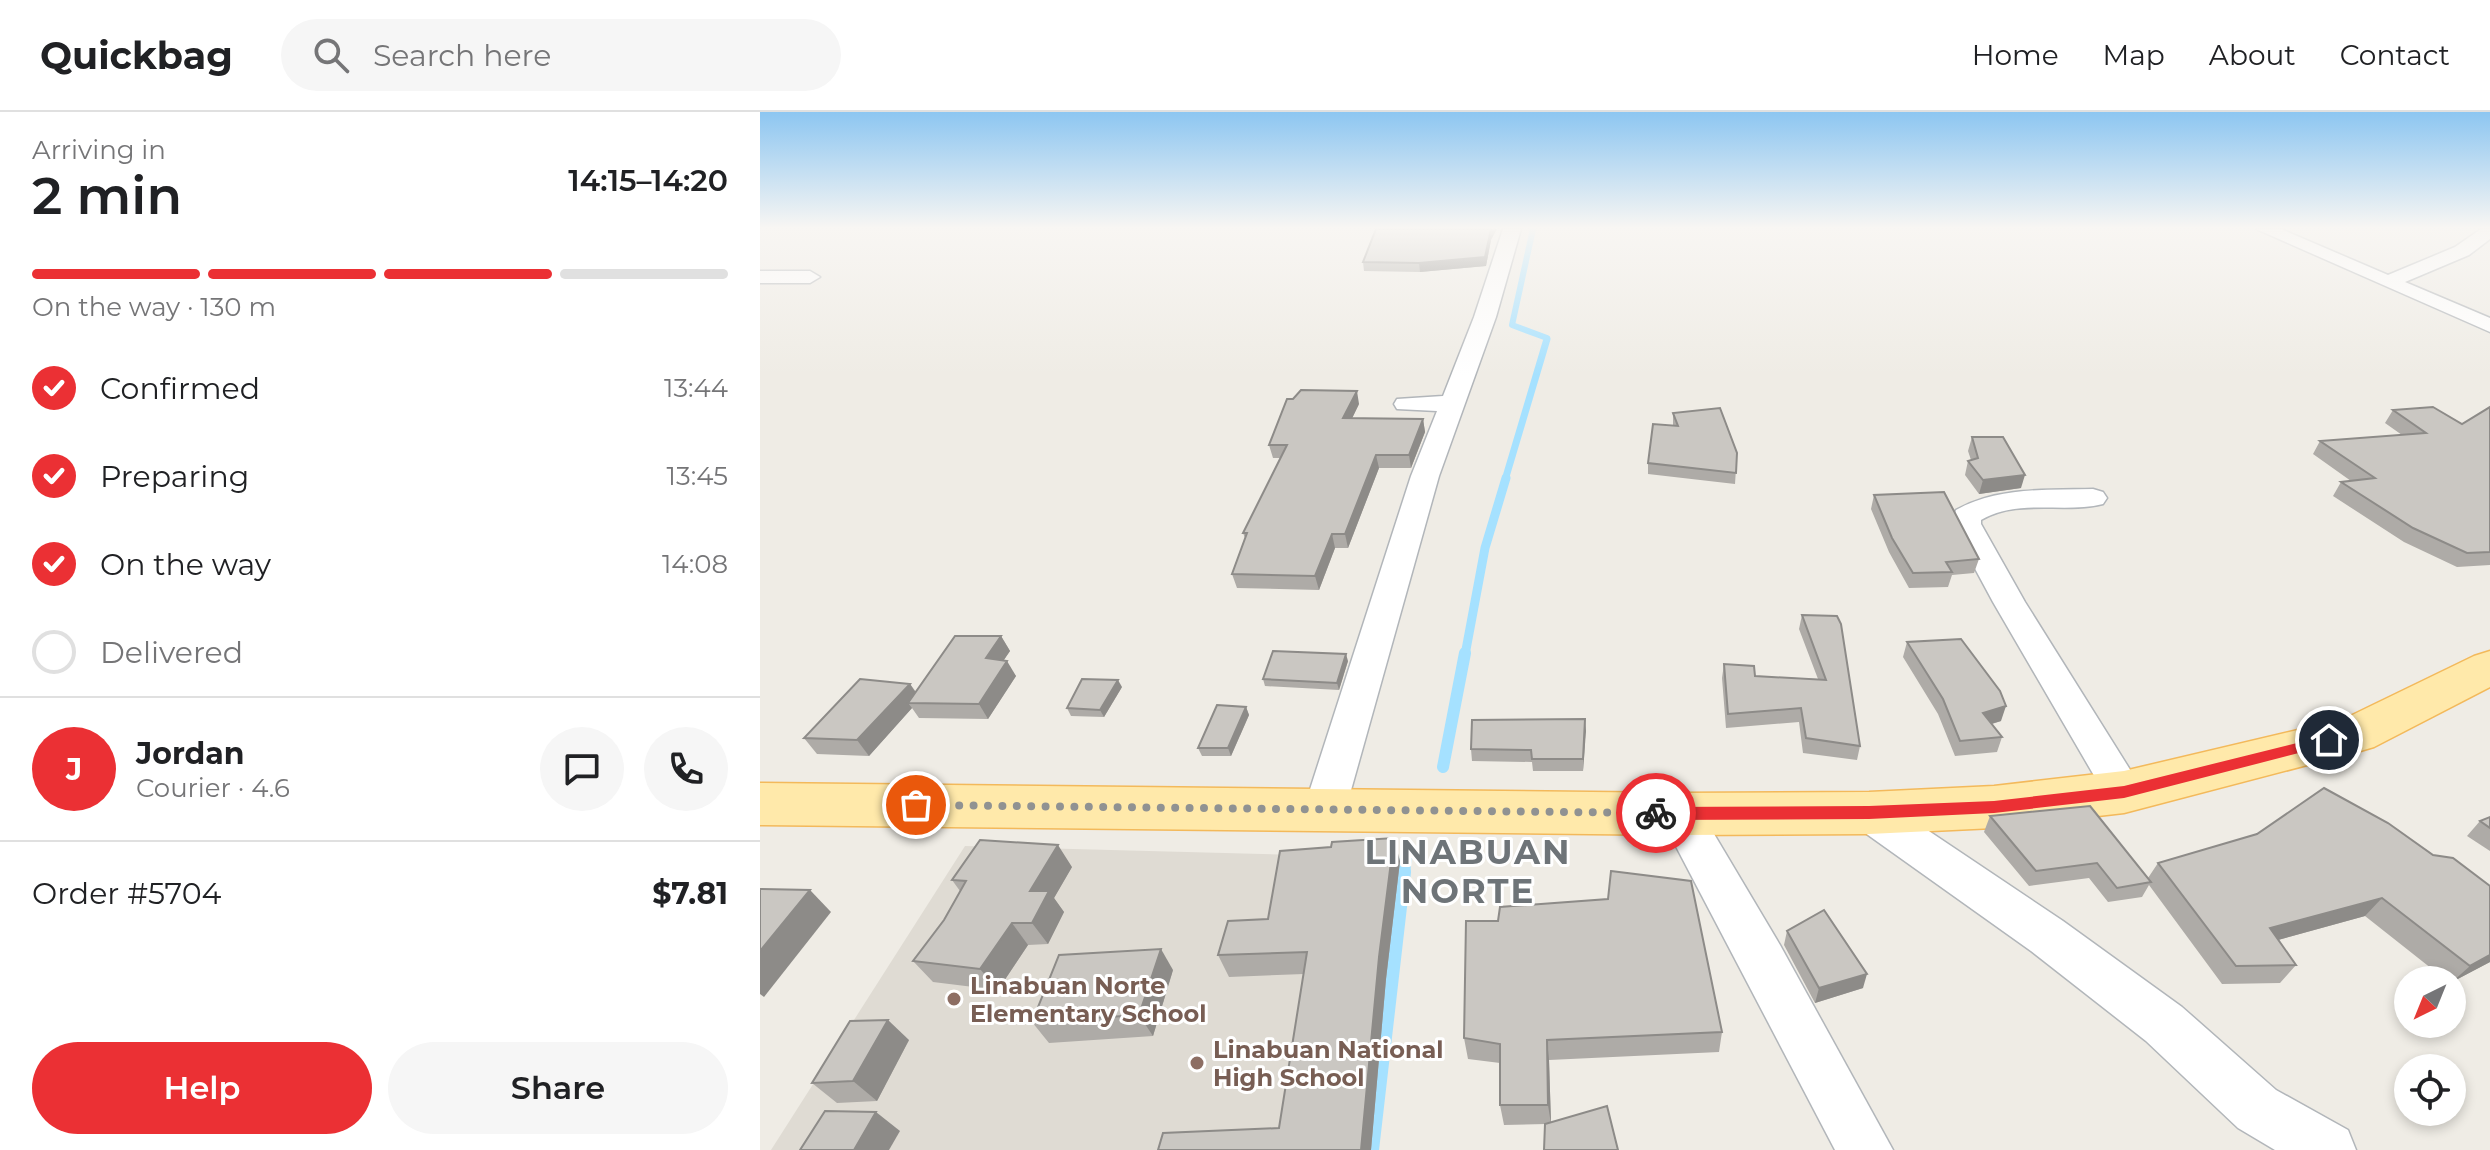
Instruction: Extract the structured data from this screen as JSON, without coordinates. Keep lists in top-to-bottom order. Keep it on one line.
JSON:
{"districts":["LINABUAN NORTE"],"places":["Linabuan Norte Elementary School","Linabuan National High School"],"north":"bottom left","page":{"header":"Quickbag","search":"Search here","nav":["Home","Map","About","Contact"],"heading":["2 min","Arriving in","14:15–14:20"],"panel":["Jordan","Courier · 4.6","Order #5704","$7.81"],"bar":"On the way · 130 m","list":[["Confirmed","13:44"],["Preparing","13:45"],["On the way","14:08"],"Delivered"],"round":"J","buttons":["Help","Share"]}}
